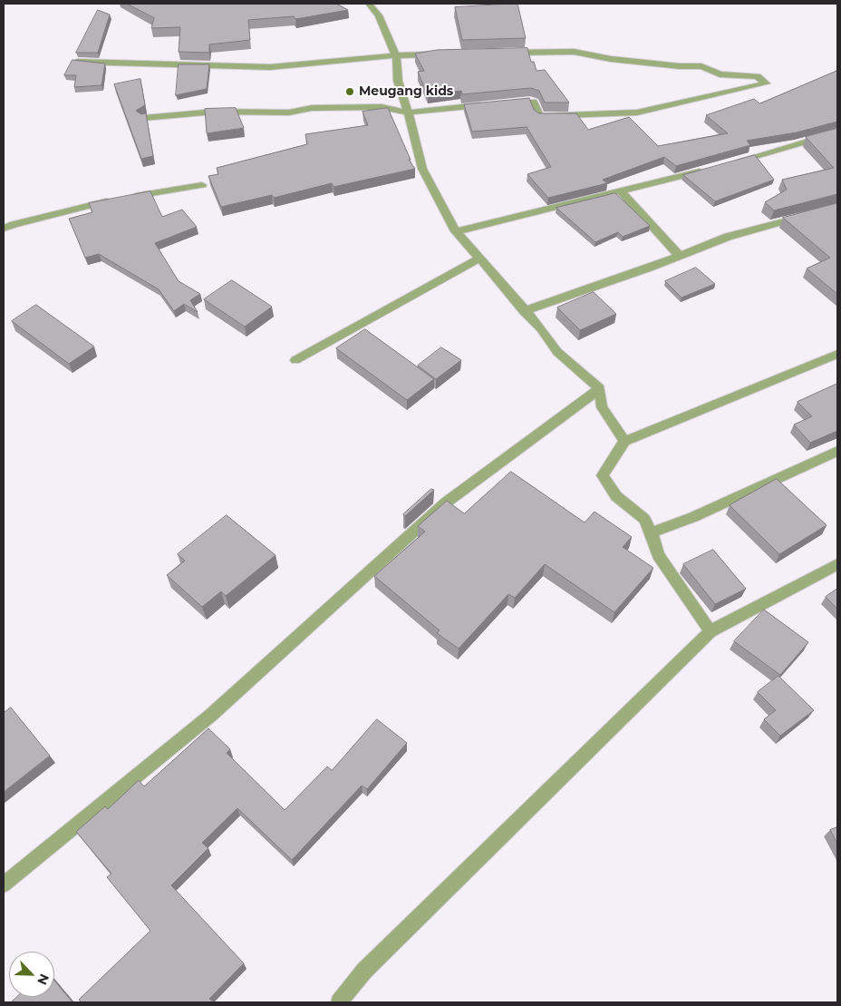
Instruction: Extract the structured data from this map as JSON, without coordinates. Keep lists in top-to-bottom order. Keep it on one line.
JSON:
{"places":["Meugang kids"],"north":"bottom right"}
